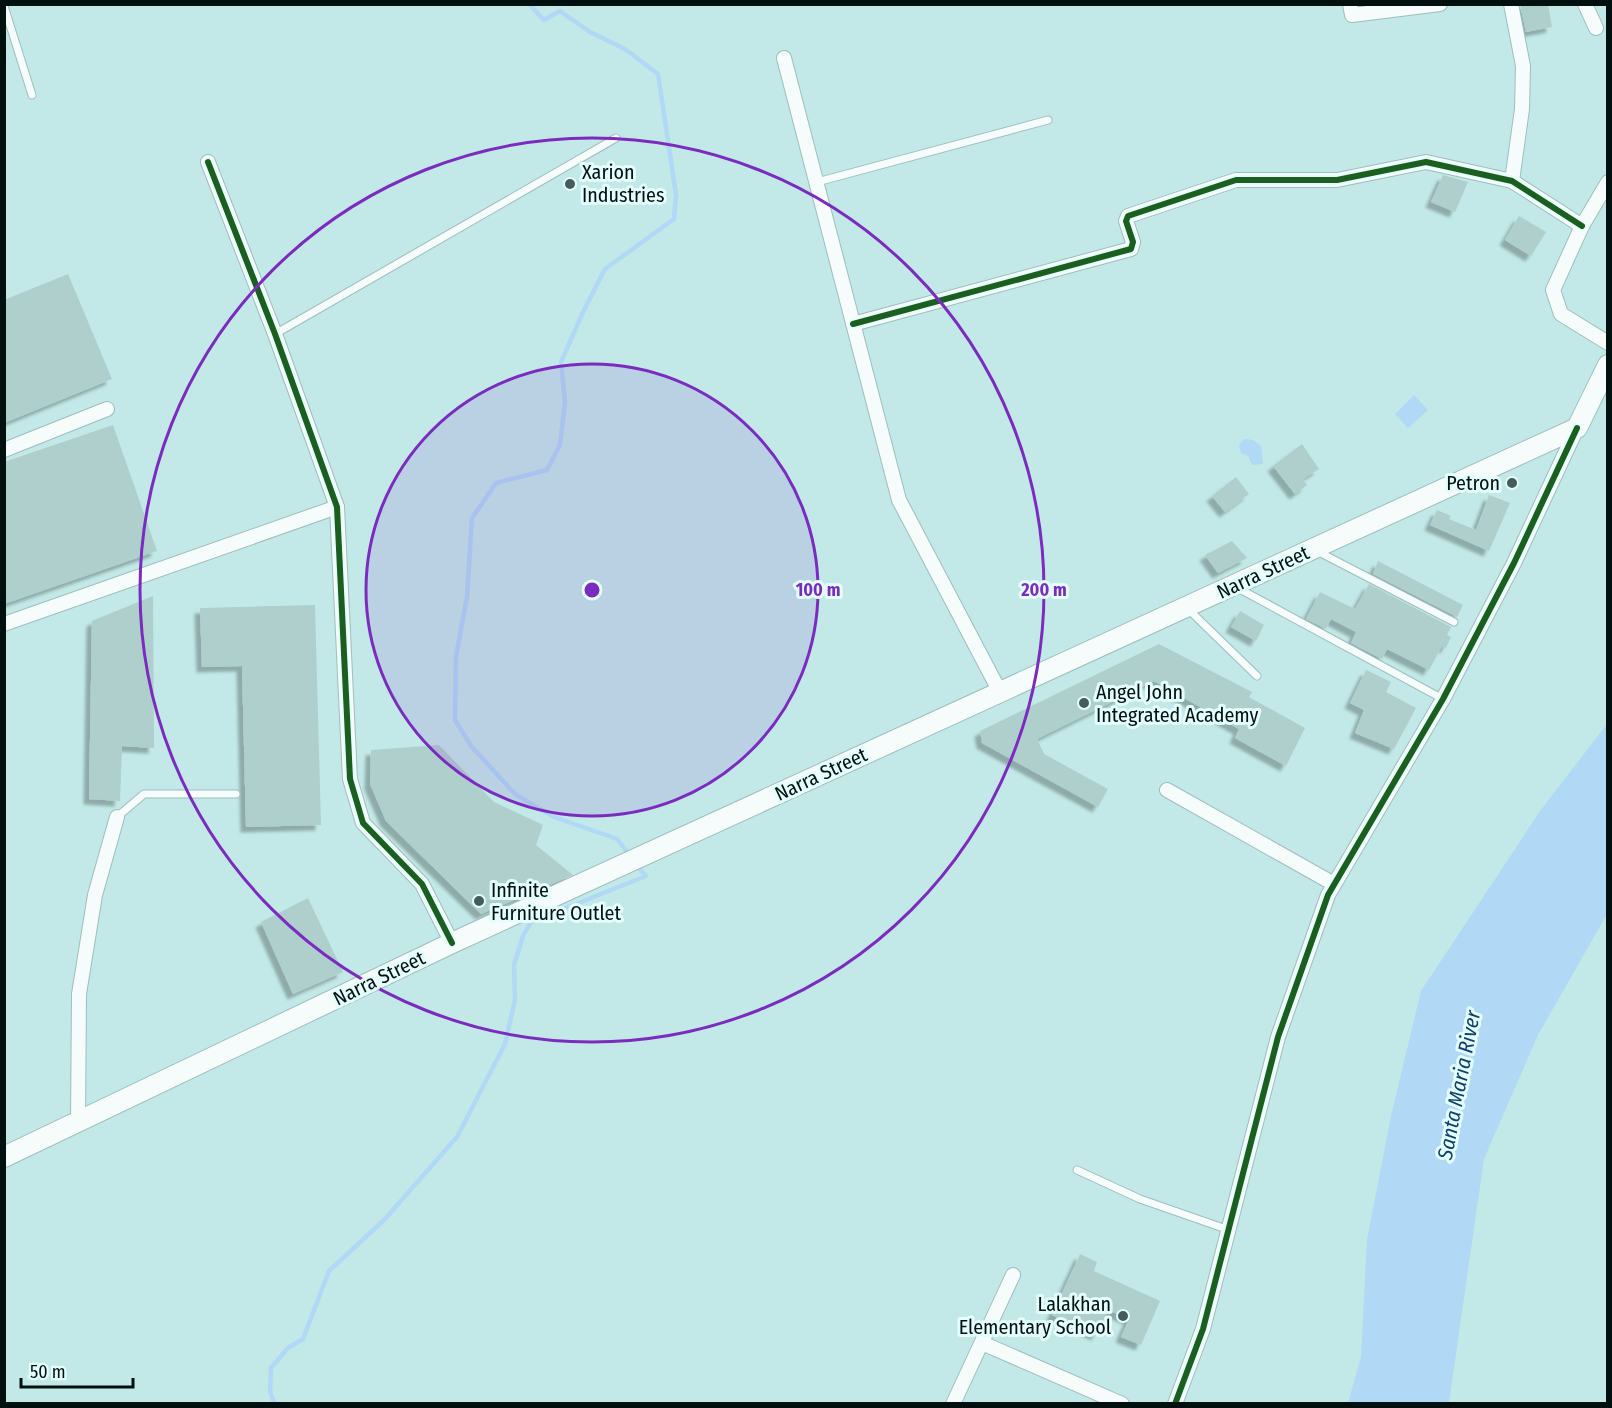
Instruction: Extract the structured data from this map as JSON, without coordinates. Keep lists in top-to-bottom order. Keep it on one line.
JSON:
{"streets":{"main road":["Narra Street"]},"water":["Santa Maria River"],"places":["Xarion Industries","Petron","Angel John Integrated Academy","Infinite Furniture Outlet","Lalakhan Elementary School"],"scale_bar":"50 m","rings":["100 m","200 m"]}
